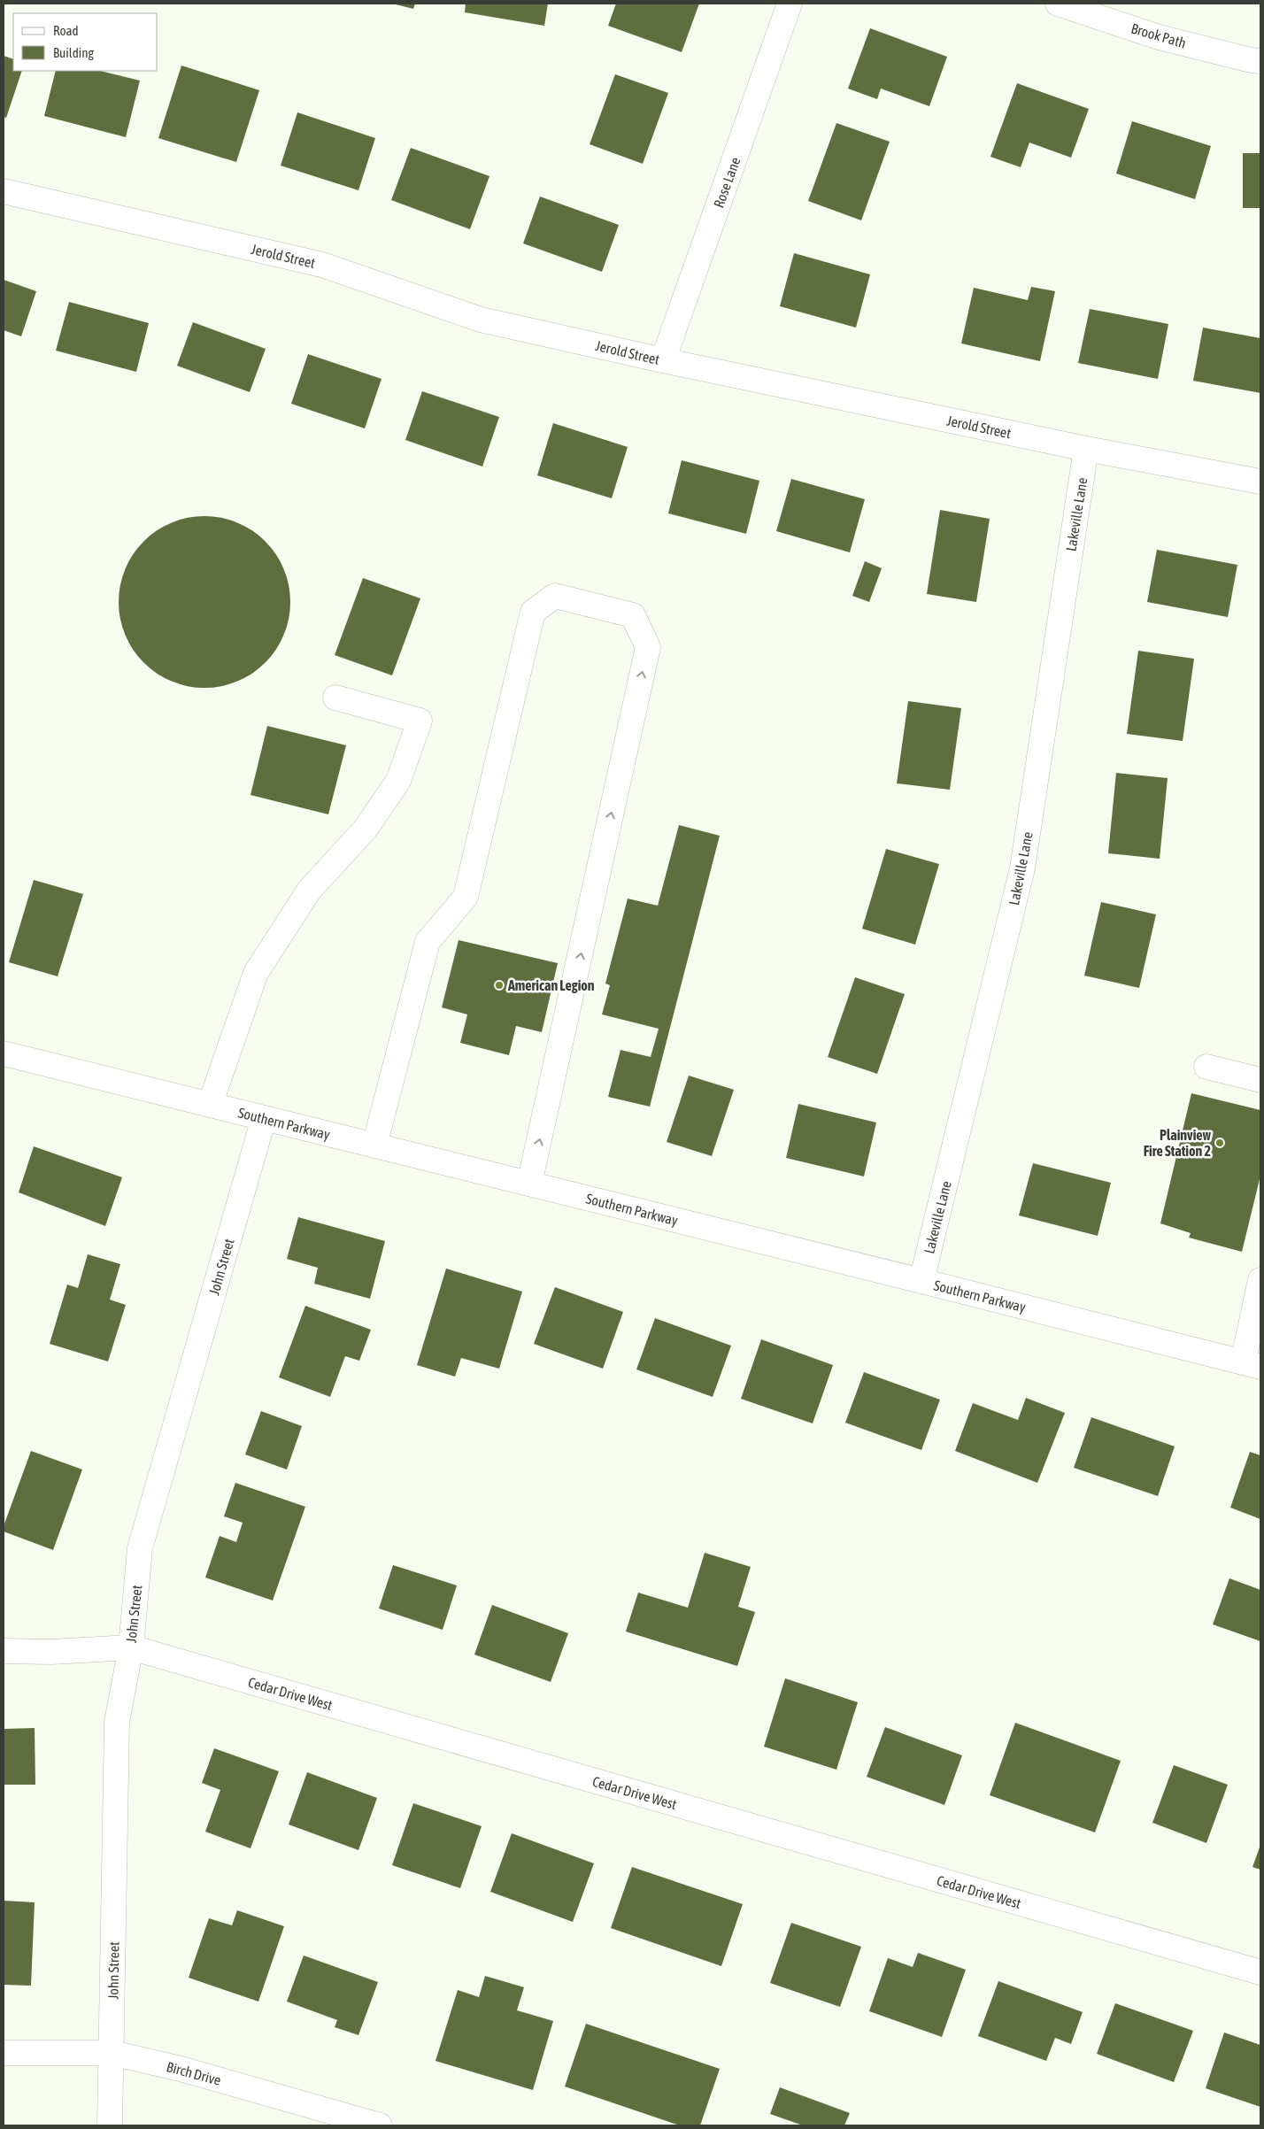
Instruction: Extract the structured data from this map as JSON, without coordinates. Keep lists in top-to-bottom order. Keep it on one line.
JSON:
{"streets":{"street":["Brook Path","Rose Lane","Jerold Street","Lakeville Lane","Southern Parkway","John Street","Cedar Drive West","Birch Drive"]},"crossings":[["Rose Lane","Jerold Street"],["Jerold Street","Lakeville Lane"],["Lakeville Lane","Southern Parkway"],["Southern Parkway","John Street"],["John Street","Cedar Drive West"],["John Street","Birch Drive"]],"places":["American Legion","Plainview Fire Station 2"],"legend":["Road","Building"]}
